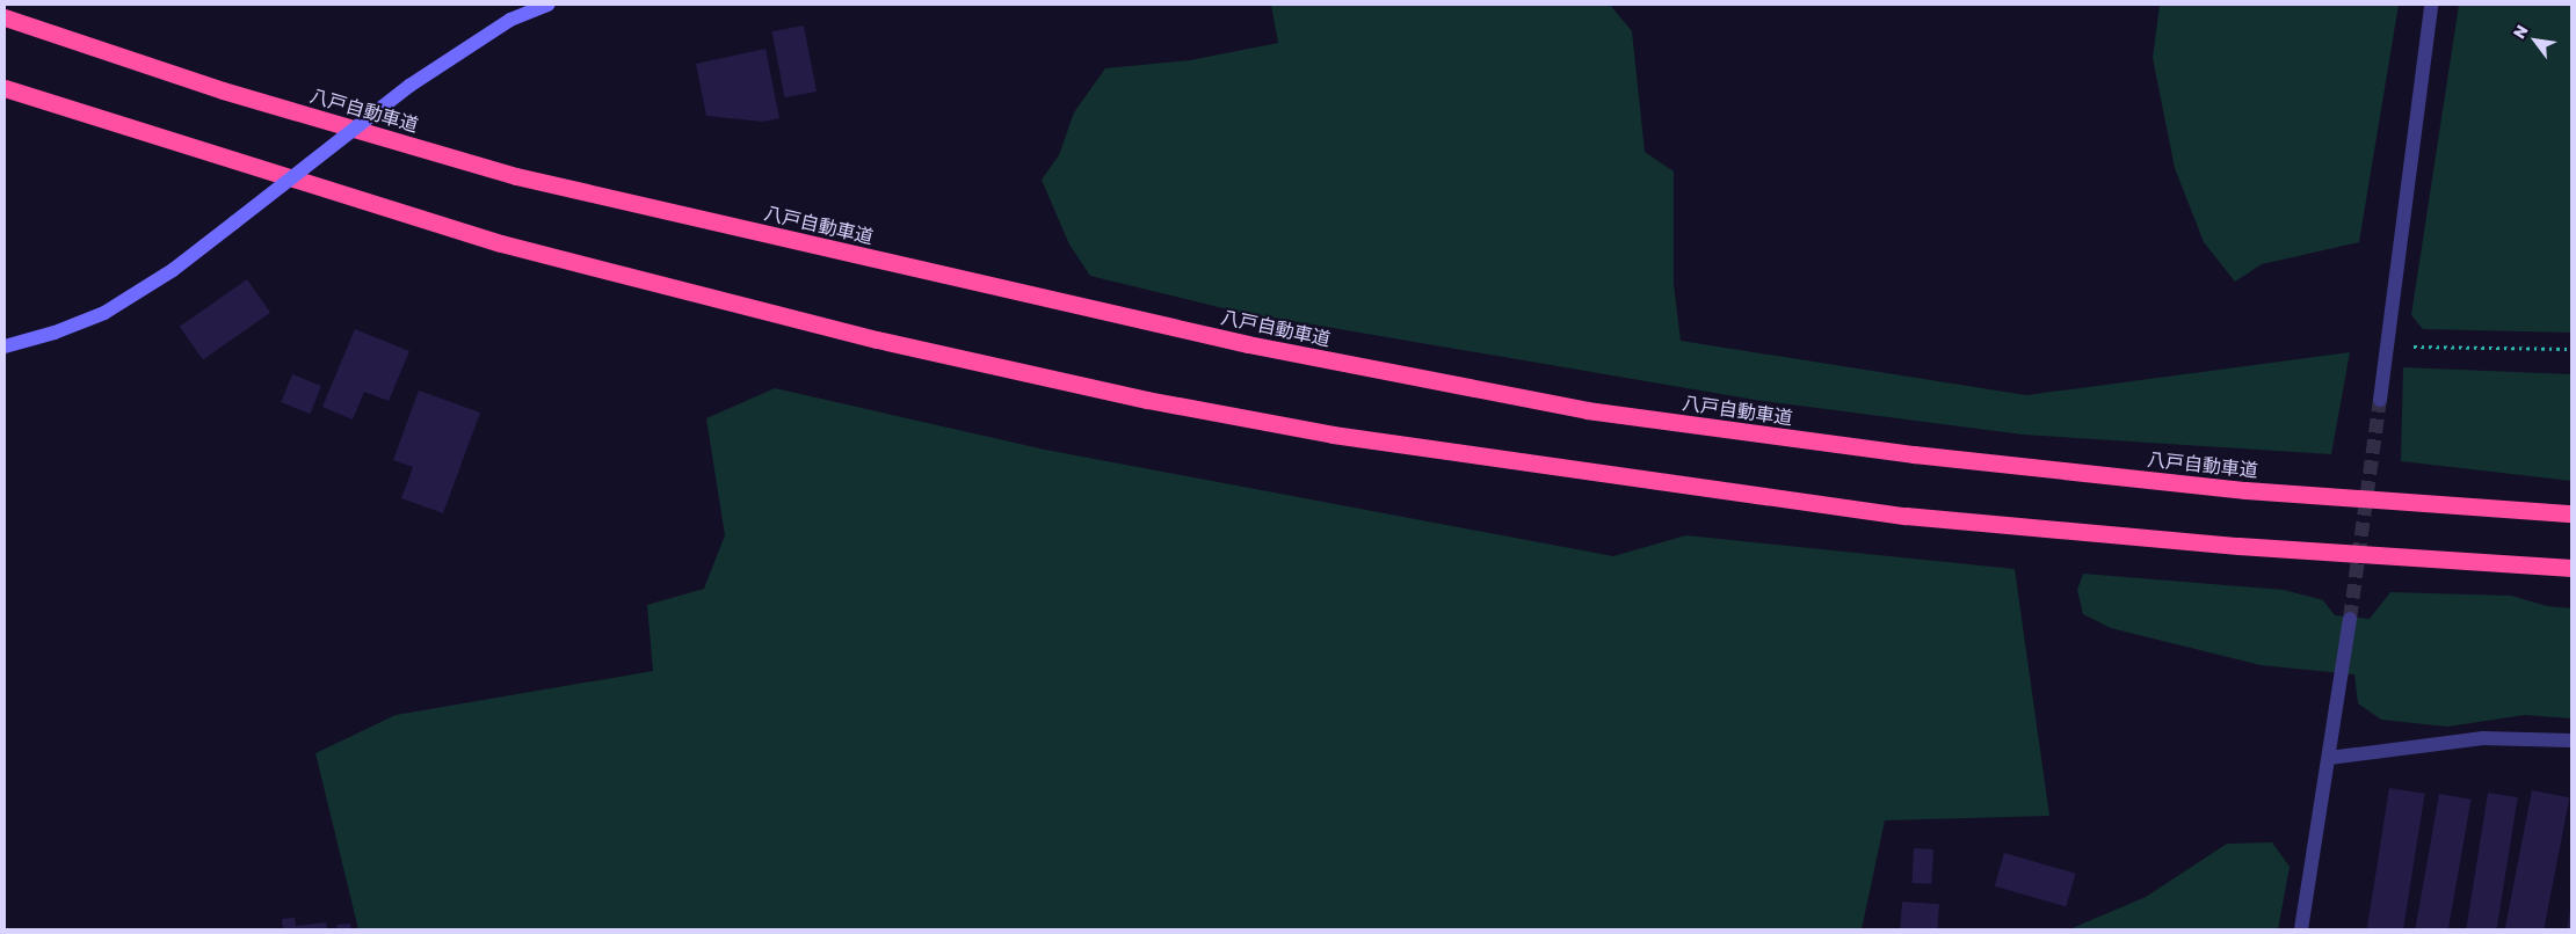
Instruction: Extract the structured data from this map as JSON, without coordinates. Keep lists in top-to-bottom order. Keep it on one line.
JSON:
{"streets":{"highway":["八戸自動車道"]},"north":"top left"}
